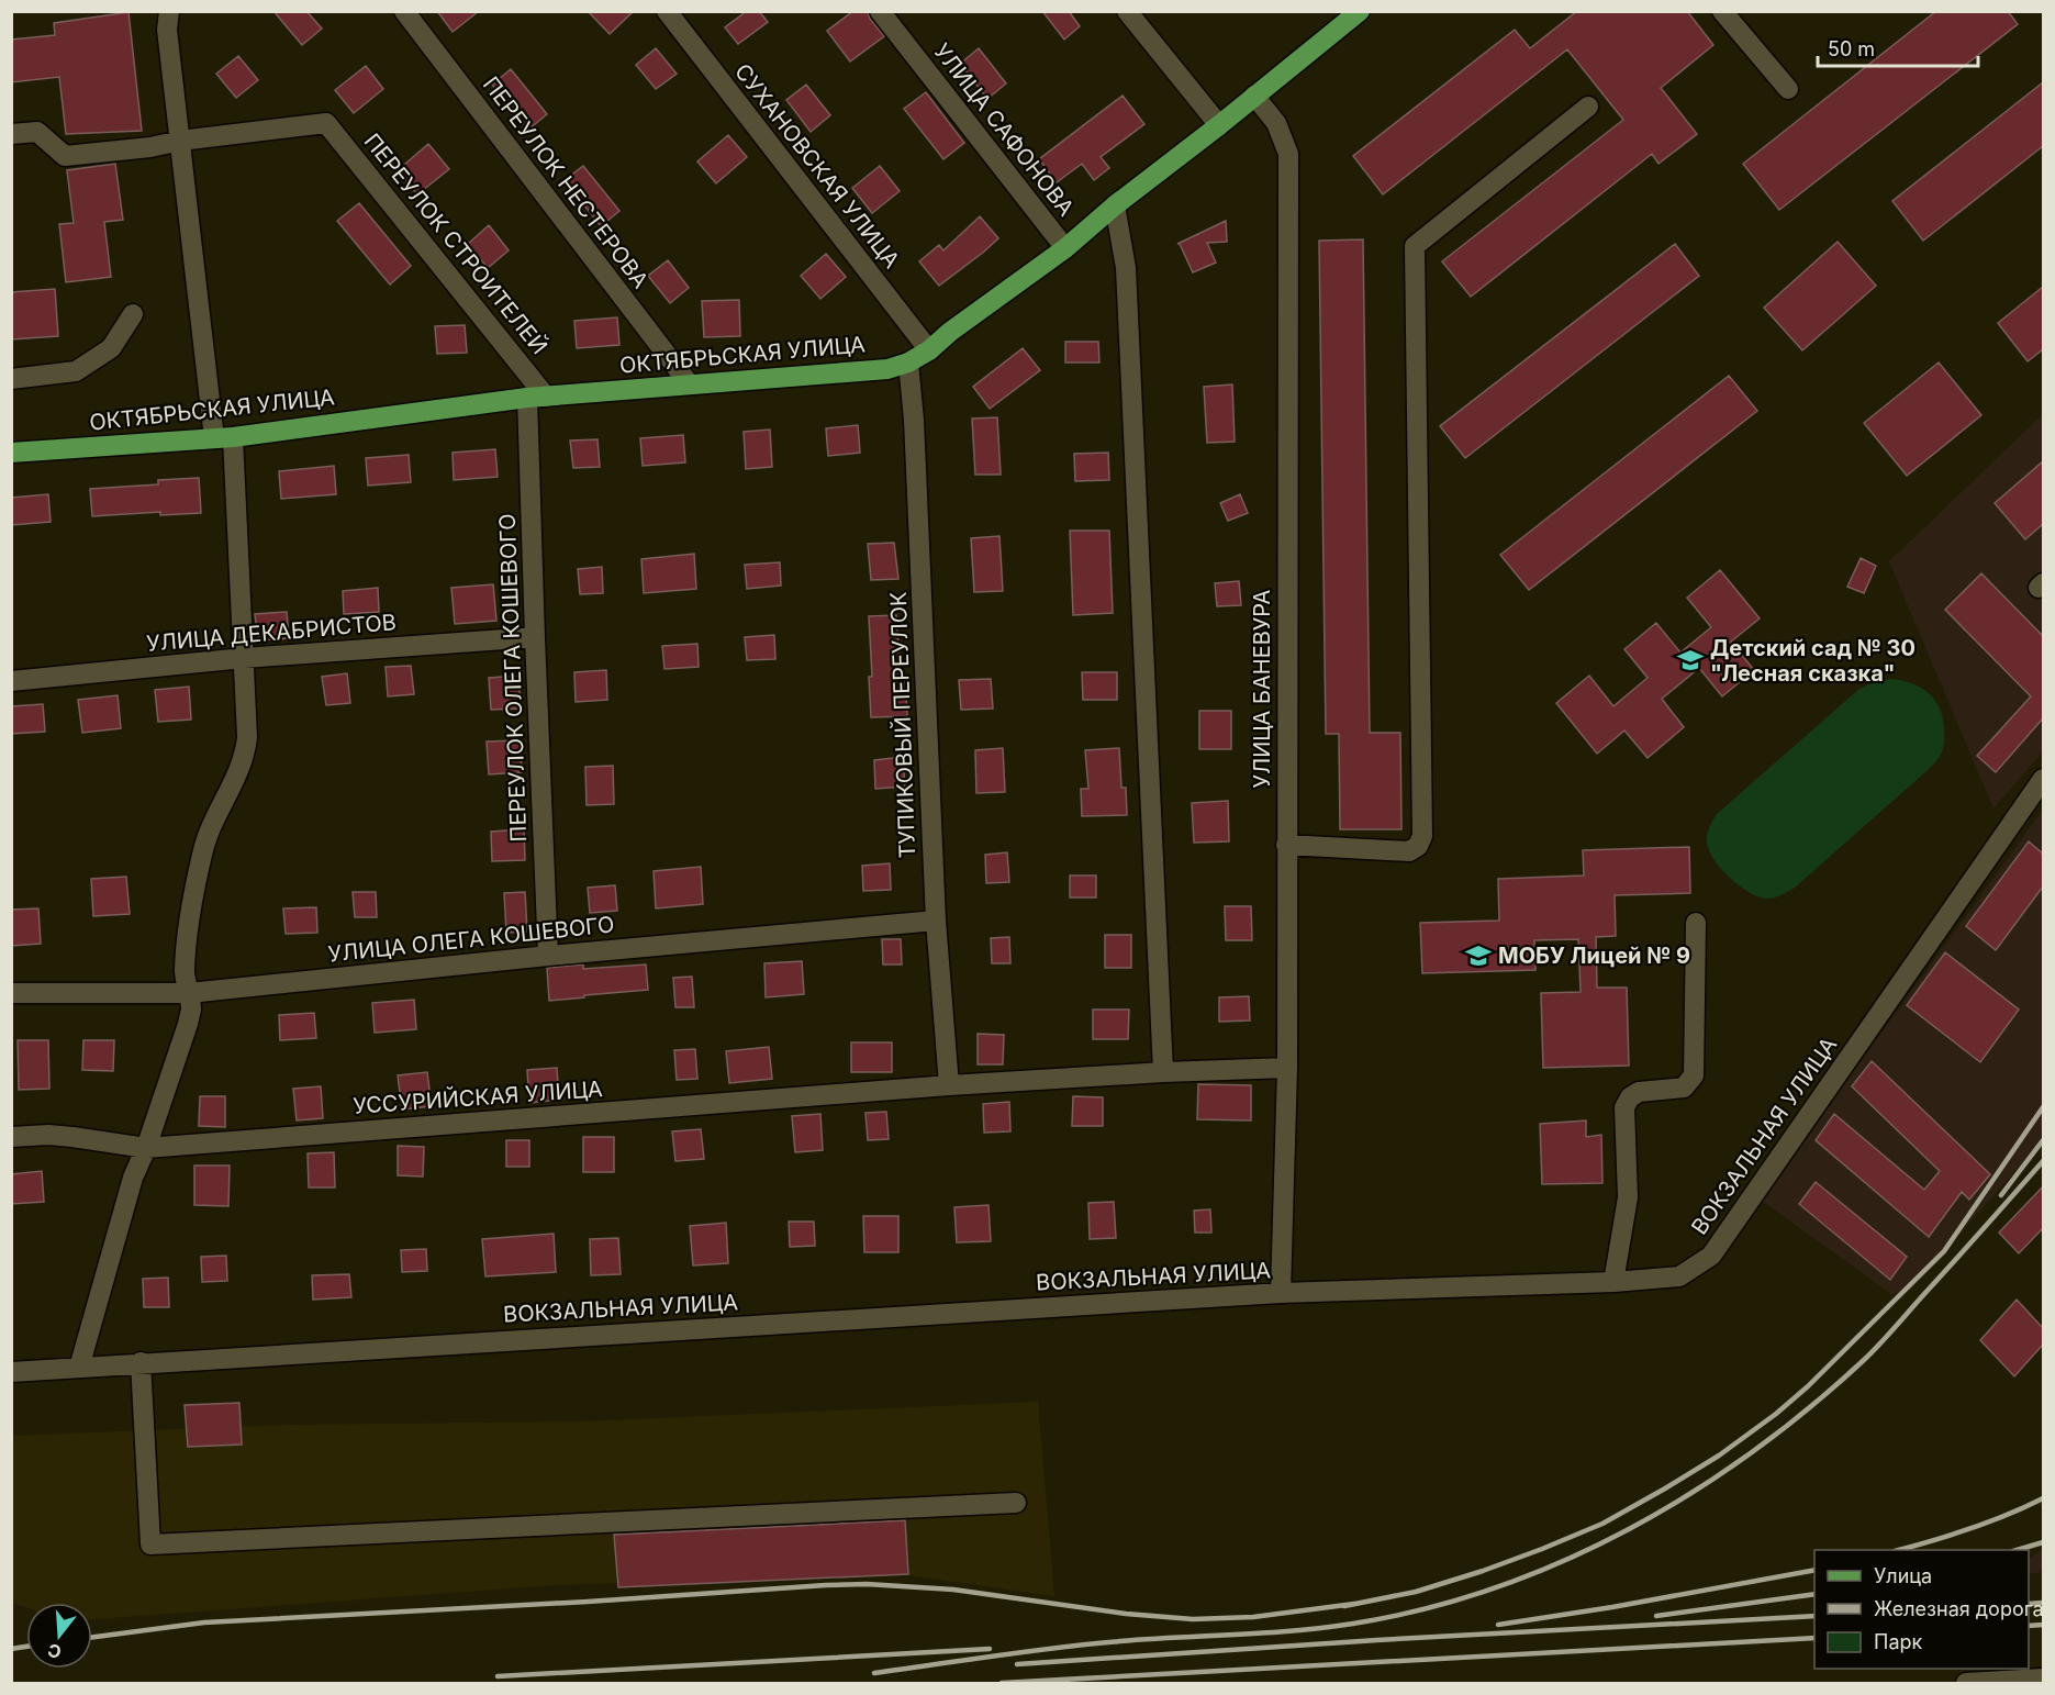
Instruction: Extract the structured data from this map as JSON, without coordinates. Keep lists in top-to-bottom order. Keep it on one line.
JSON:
{"streets":{"main road":["ОКТЯБРЬСКАЯ УЛИЦА"],"street":["УЛИЦА САФОНОВА","СУХАНОВСКАЯ УЛИЦА","ПЕРЕУЛОК НЕСТЕРОВА","ПЕРЕУЛОК СТРОИТЕЛЕЙ","УЛИЦА ДЕКАБРИСТОВ","ПЕРЕУЛОК ОЛЕГА КОШЕВОГО","УЛИЦА БАНЕВУРА","ТУПИКОВЫЙ ПЕРЕУЛОК","УЛИЦА ОЛЕГА КОШЕВОГО","УССУРИЙСКАЯ УЛИЦА","ВОКЗАЛЬНАЯ УЛИЦА"]},"crossings":[["УЛИЦА САФОНОВА","ОКТЯБРЬСКАЯ УЛИЦА"],["СУХАНОВСКАЯ УЛИЦА","ОКТЯБРЬСКАЯ УЛИЦА"],["ПЕРЕУЛОК НЕСТЕРОВА","ОКТЯБРЬСКАЯ УЛИЦА"],["ПЕРЕУЛОК СТРОИТЕЛЕЙ","ОКТЯБРЬСКАЯ УЛИЦА"],["ПЕРЕУЛОК СТРОИТЕЛЕЙ","ПЕРЕУЛОК ОЛЕГА КОШЕВОГО"],["ОКТЯБРЬСКАЯ УЛИЦА","ПЕРЕУЛОК ОЛЕГА КОШЕВОГО"],["ОКТЯБРЬСКАЯ УЛИЦА","УЛИЦА БАНЕВУРА"],["ОКТЯБРЬСКАЯ УЛИЦА","ТУПИКОВЫЙ ПЕРЕУЛОК"],["УЛИЦА ДЕКАБРИСТОВ","ПЕРЕУЛОК ОЛЕГА КОШЕВОГО"],["ПЕРЕУЛОК ОЛЕГА КОШЕВОГО","УЛИЦА ОЛЕГА КОШЕВОГО"],["УЛИЦА БАНЕВУРА","УССУРИЙСКАЯ УЛИЦА"],["УЛИЦА БАНЕВУРА","ВОКЗАЛЬНАЯ УЛИЦА"],["ТУПИКОВЫЙ ПЕРЕУЛОК","УЛИЦА ОЛЕГА КОШЕВОГО"],["ТУПИКОВЫЙ ПЕРЕУЛОК","УССУРИЙСКАЯ УЛИЦА"]],"places":{"school or university":["Детский сад № 30 \"Лесная сказка\"","МОБУ Лицей № 9"]},"legend":["Улица","Железная дорога","Парк"],"scale_bar":"50 m","north":"bottom"}
